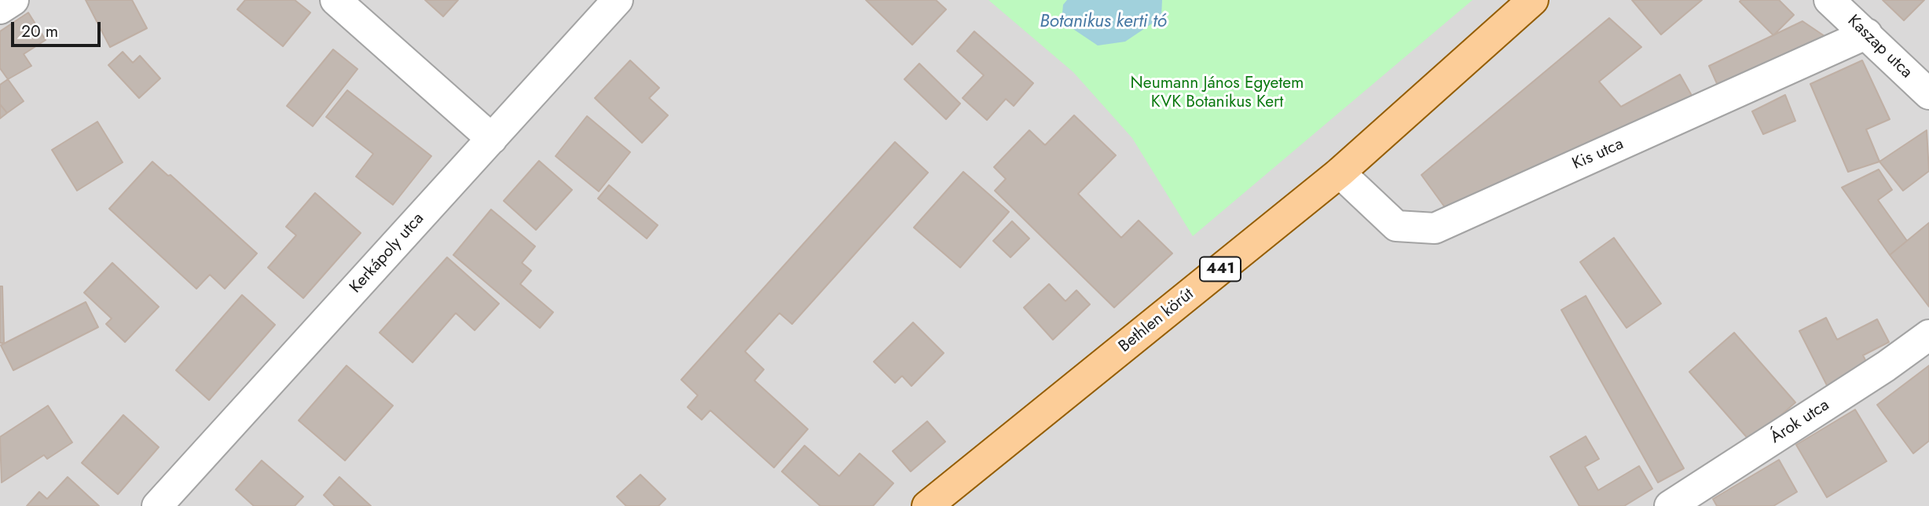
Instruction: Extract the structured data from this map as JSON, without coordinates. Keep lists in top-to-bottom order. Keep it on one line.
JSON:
{"streets":{"main road":["441","Bethlen körút"],"street":["Kaszap utca","Kis utca","Kerkápoly utca","Árok utca"]},"crossings":[["Kaszap utca","Kis utca"],["Kis utca","Bethlen körút"],["441","Bethlen körút"]],"water":["Botanikus kerti tó"],"parks":["Neumann János Egyetem KVK Botanikus Kert"],"scale_bar":"20 m"}
